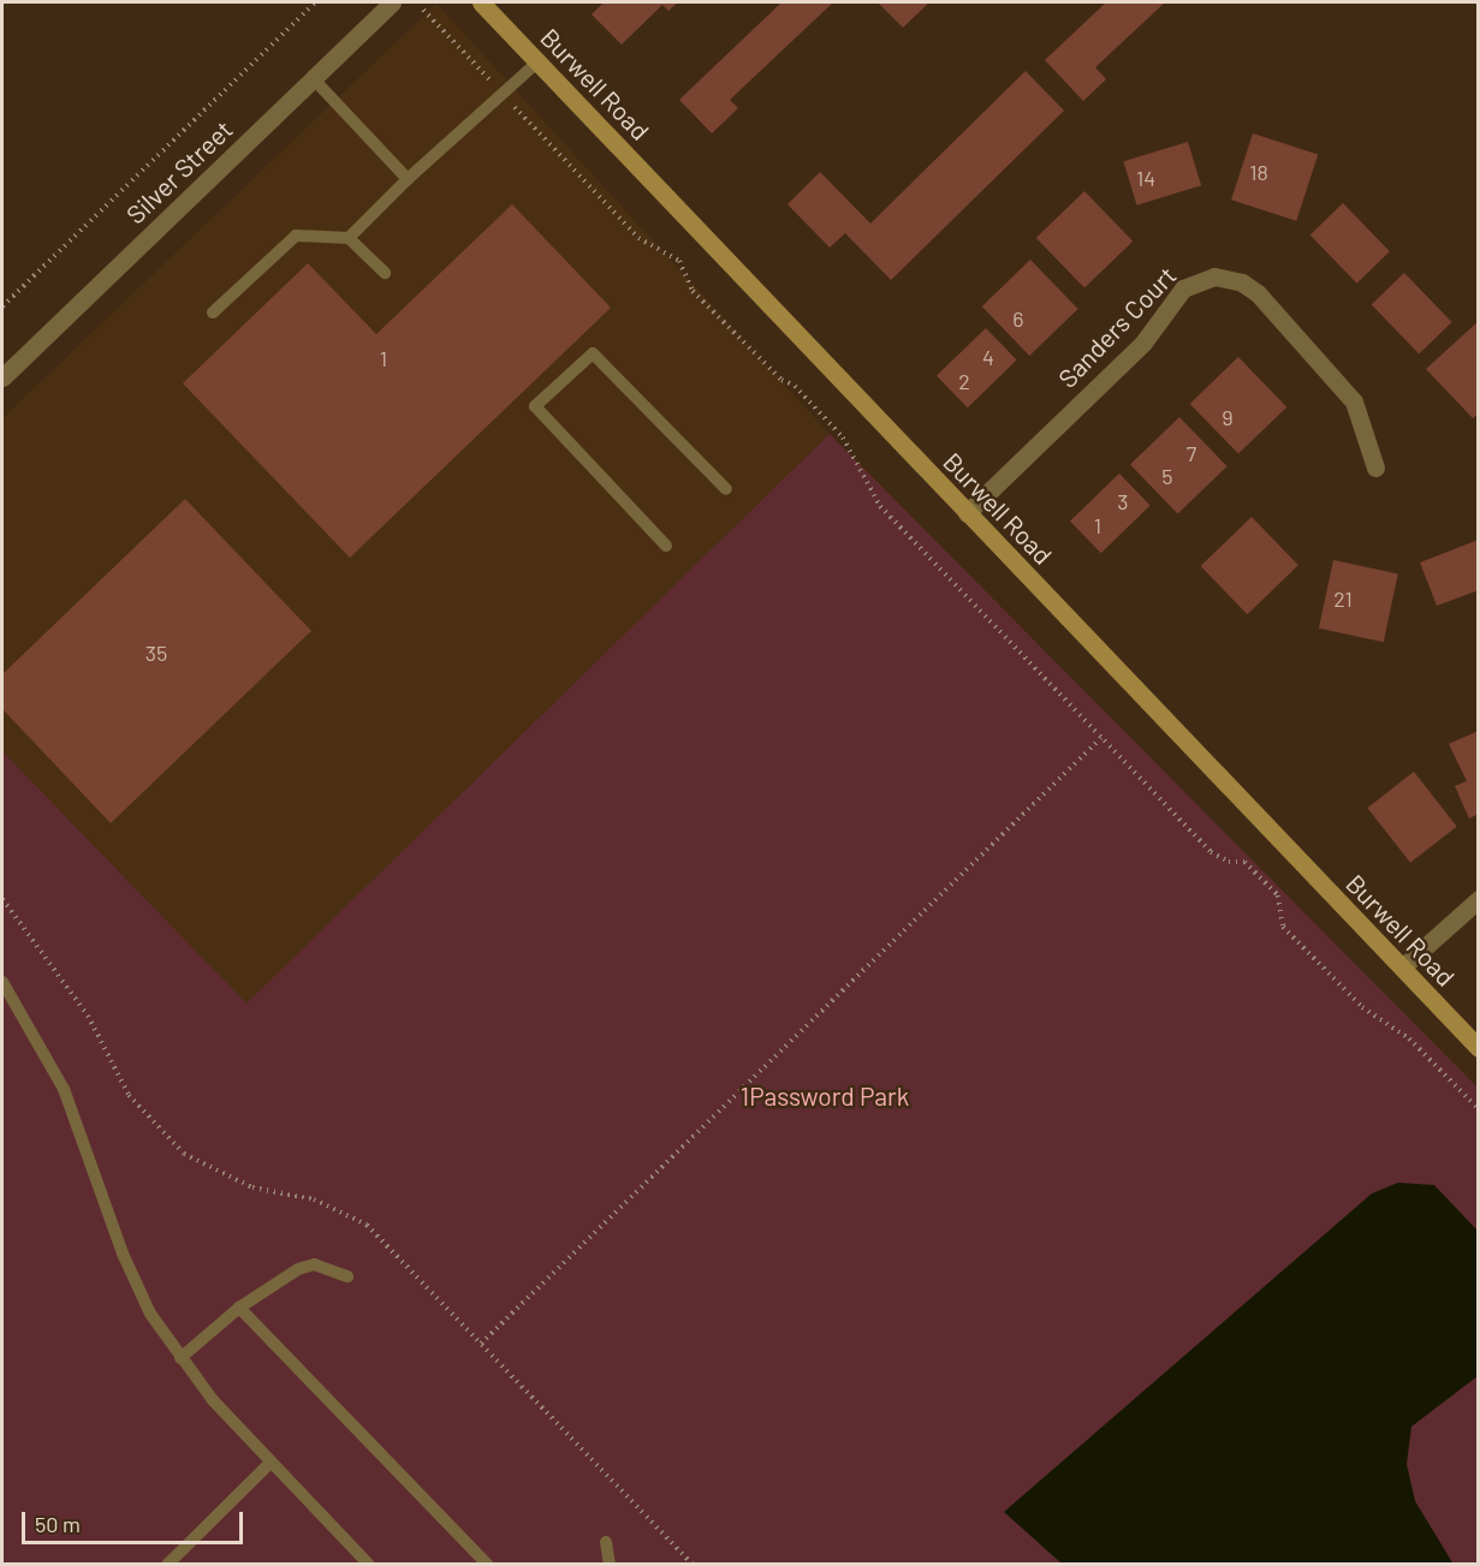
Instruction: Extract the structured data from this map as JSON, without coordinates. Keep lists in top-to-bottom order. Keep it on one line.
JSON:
{"streets":{"main road":["Burwell Road"],"street":["Silver Street","Sanders Court"]},"crossings":[["Burwell Road","Sanders Court"]],"parks":["1Password Park"],"house_numbers":["18","14","6","4","1","2","9","7","5","3","1","21","35"],"scale_bar":"50 m"}
